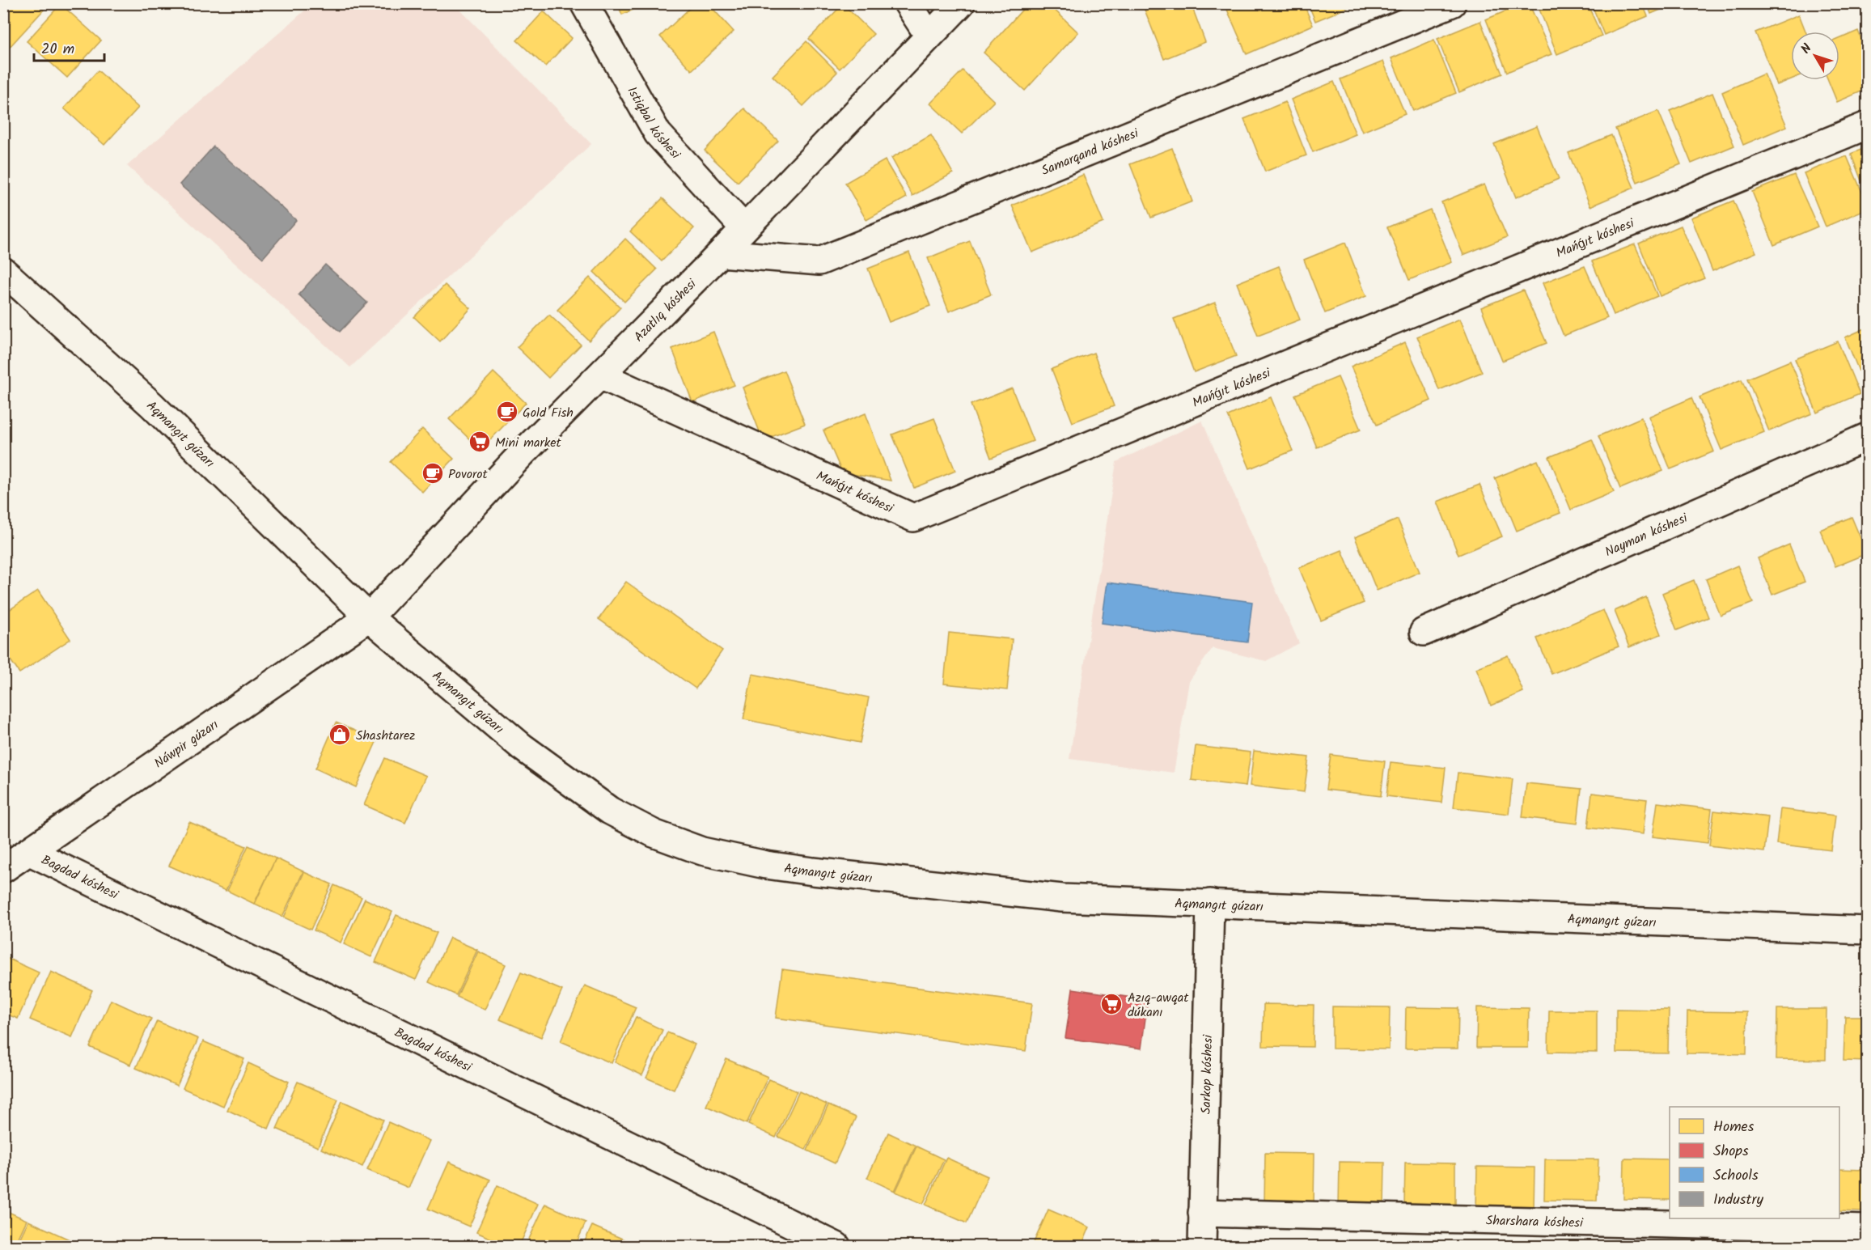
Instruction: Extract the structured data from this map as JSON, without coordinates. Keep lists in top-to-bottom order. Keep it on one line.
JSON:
{"streets":{"street":["Istiqbal kóshesi","Samarqand kóshesi","Mańǵıt kóshesi","Azatlıq kóshesi","Aqmangıt gúzarı","Nayman kóshesi","Náwpir gúzarı","Bagdad kóshesi","Sarkop kóshesi","Sharshara kóshesi"]},"crossings":[["Istiqbal kóshesi","Azatlıq kóshesi"],["Samarqand kóshesi","Azatlıq kóshesi"],["Mańǵıt kóshesi","Azatlıq kóshesi"],["Azatlıq kóshesi","Aqmangıt gúzarı"],["Azatlıq kóshesi","Náwpir gúzarı"],["Aqmangıt gúzarı","Náwpir gúzarı"],["Aqmangıt gúzarı","Sarkop kóshesi"],["Náwpir gúzarı","Bagdad kóshesi"],["Sarkop kóshesi","Sharshara kóshesi"]],"places":{"cafe":["Gold Fish","Povorot"],"supermarket":["Mini market","Azıq-awqat dúkanı"],"shop":["Shashtarez"]},"legend":["Homes","Shops","Schools","Industry"],"scale_bar":"20 m","north":"top left"}
